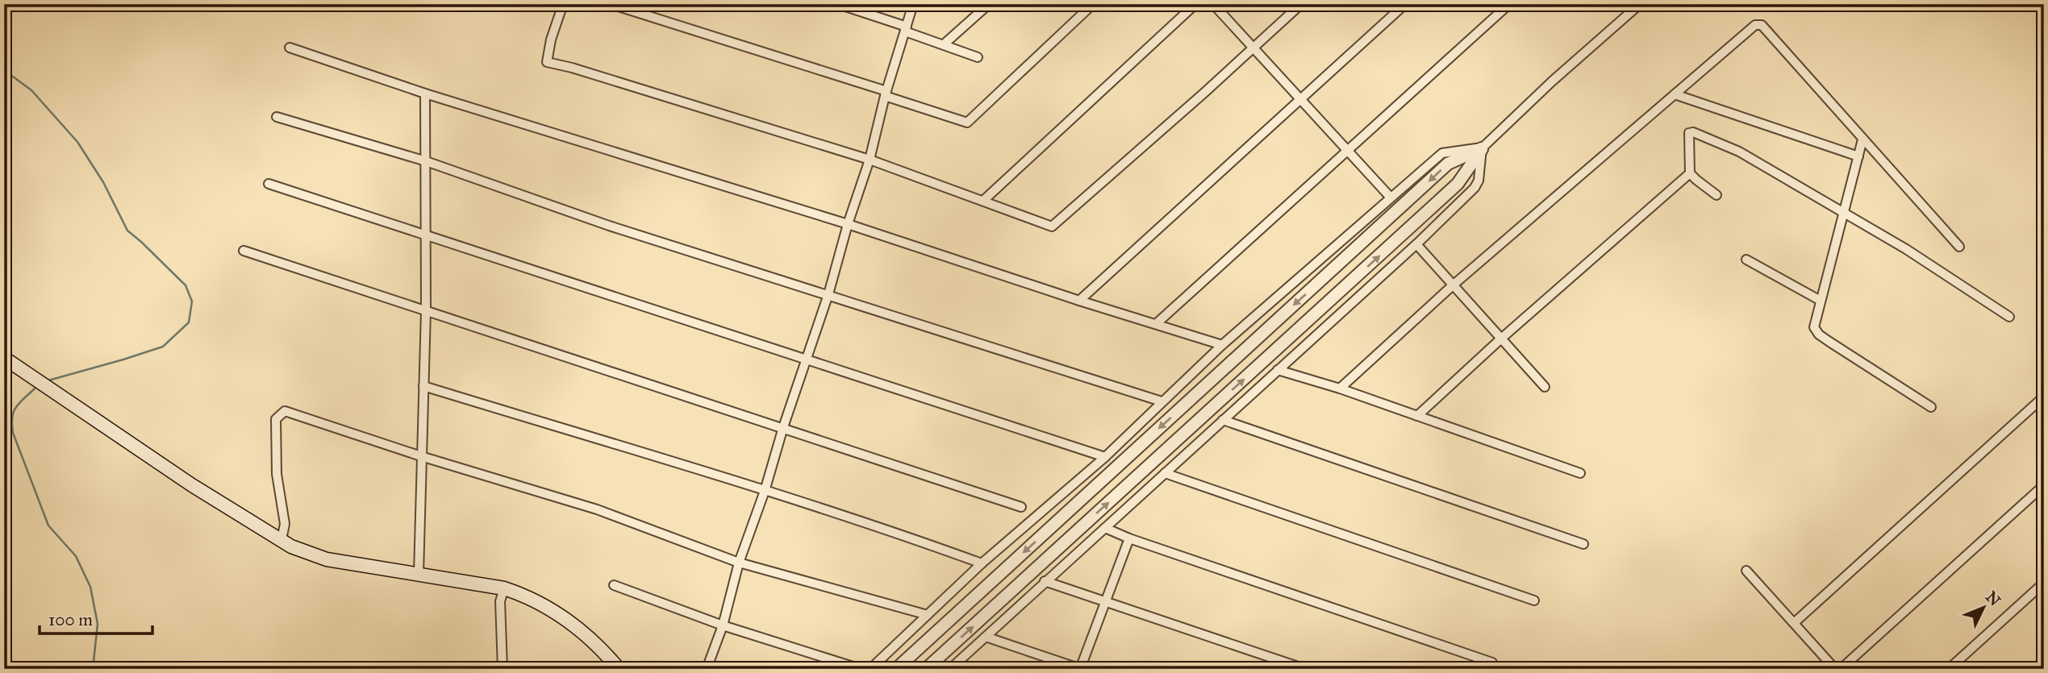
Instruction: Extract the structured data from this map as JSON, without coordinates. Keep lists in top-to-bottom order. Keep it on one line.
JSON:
{"scale_bar":"100 m","north":"top right"}
